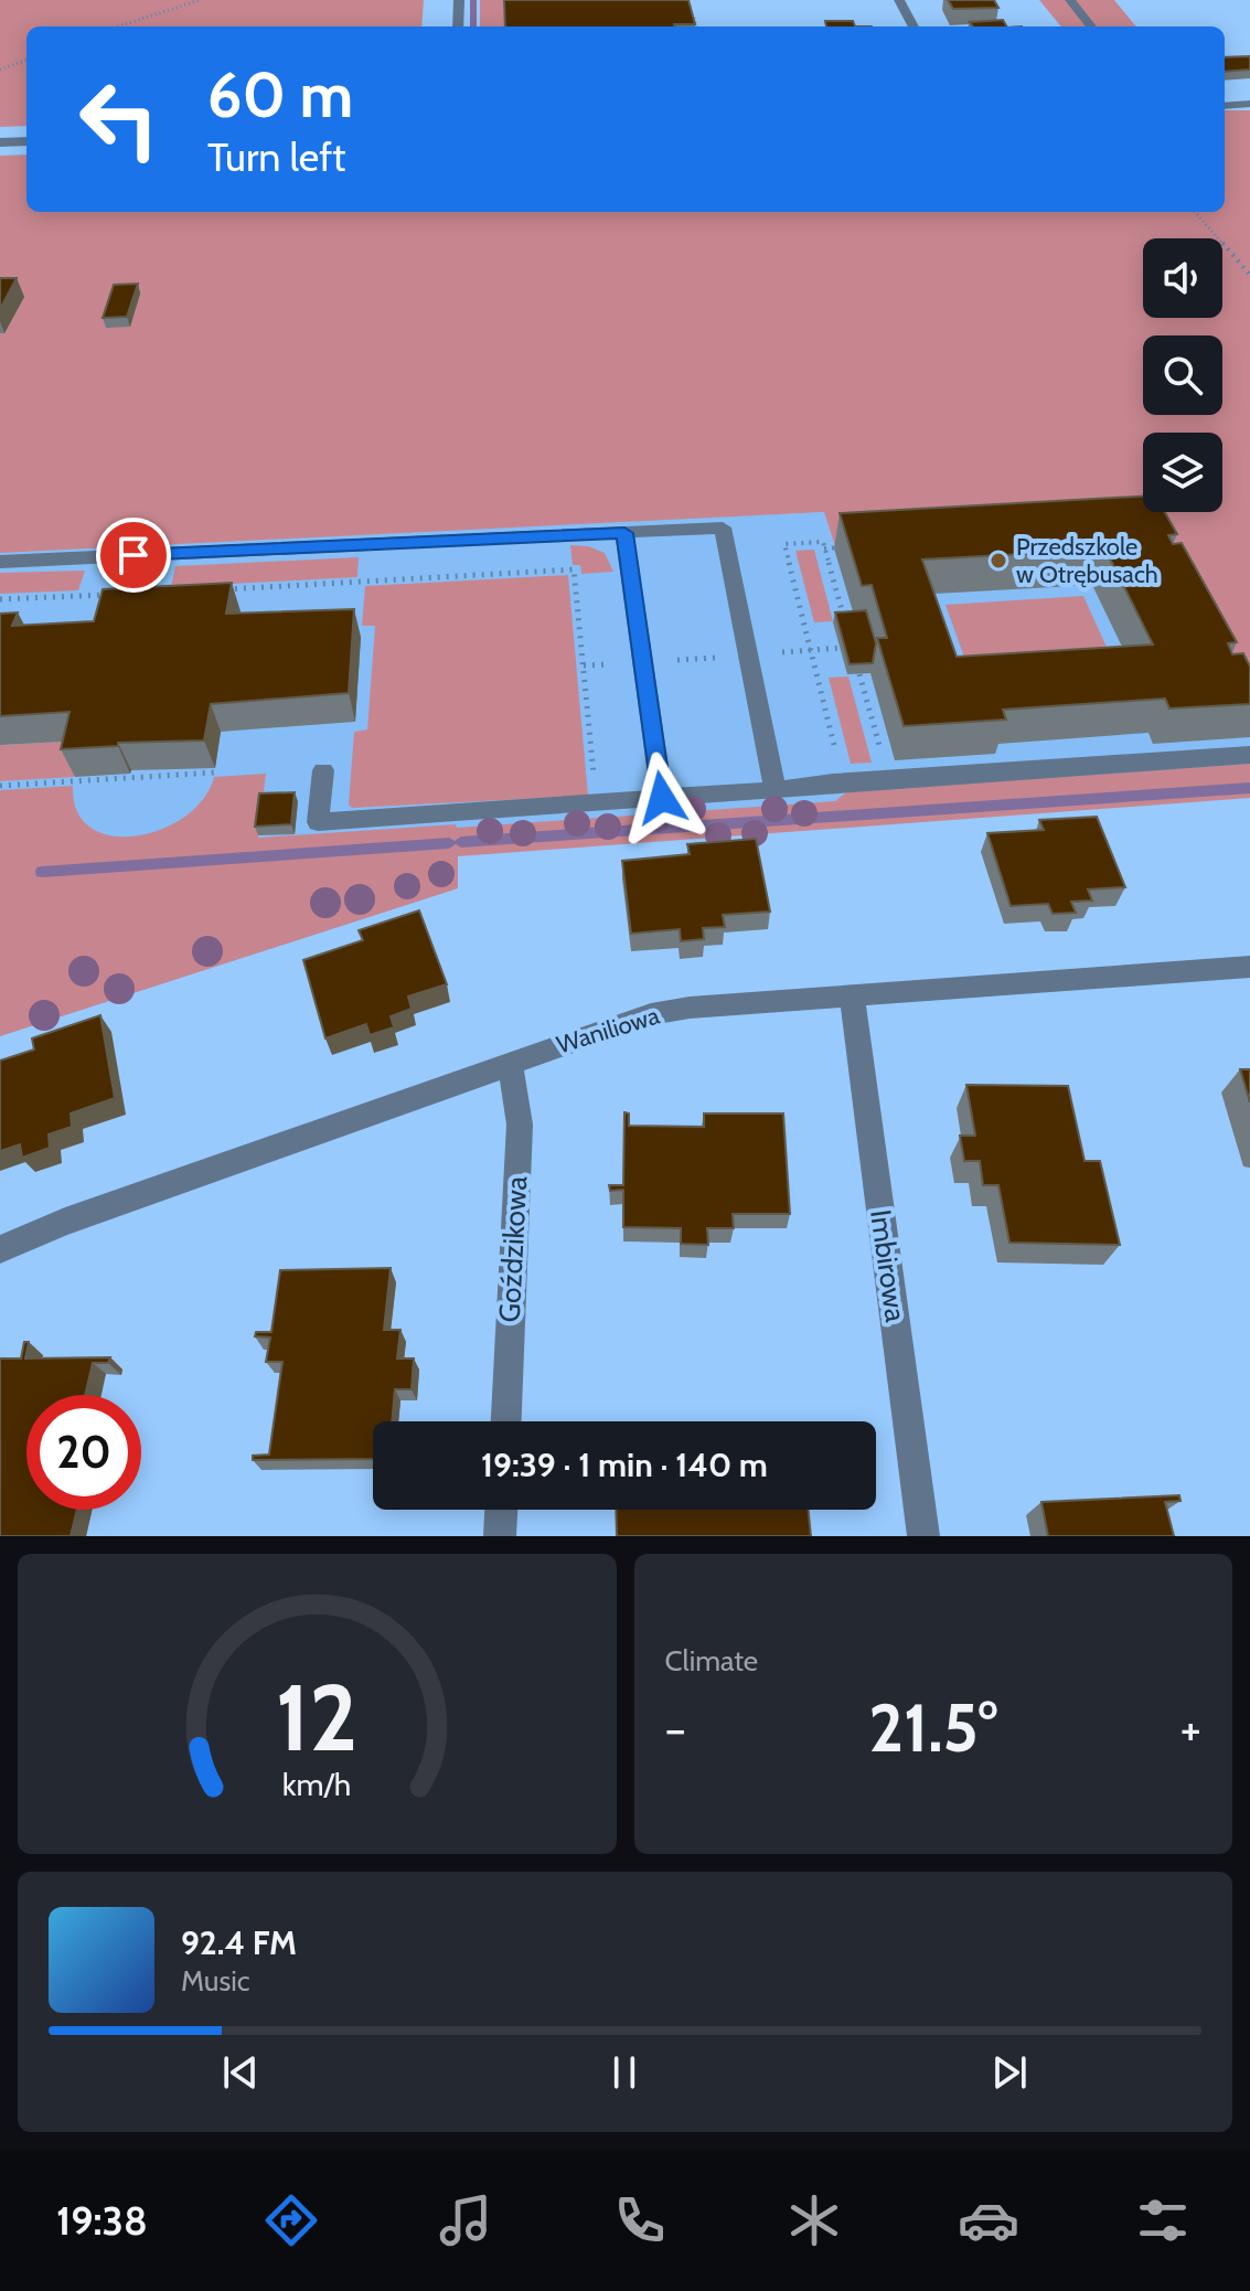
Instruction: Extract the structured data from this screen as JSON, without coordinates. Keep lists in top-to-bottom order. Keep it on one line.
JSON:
{"streets":{"street":["Waniliowa","Goździkowa","Imbirowa"]},"crossings":[["Waniliowa","Goździkowa"],["Waniliowa","Imbirowa"]],"places":["Przedszkole w Otrębusach"],"page":{"turn":["60 m","Turn left"],"limit":"20","trip":"19:39 · 1 min · 140 m","tile":"Climate","heat":["−","21.5°","+"],"song":["92.4 FM","Music"],"tabs":"19:38","gauge":["12","km/h"]}}
